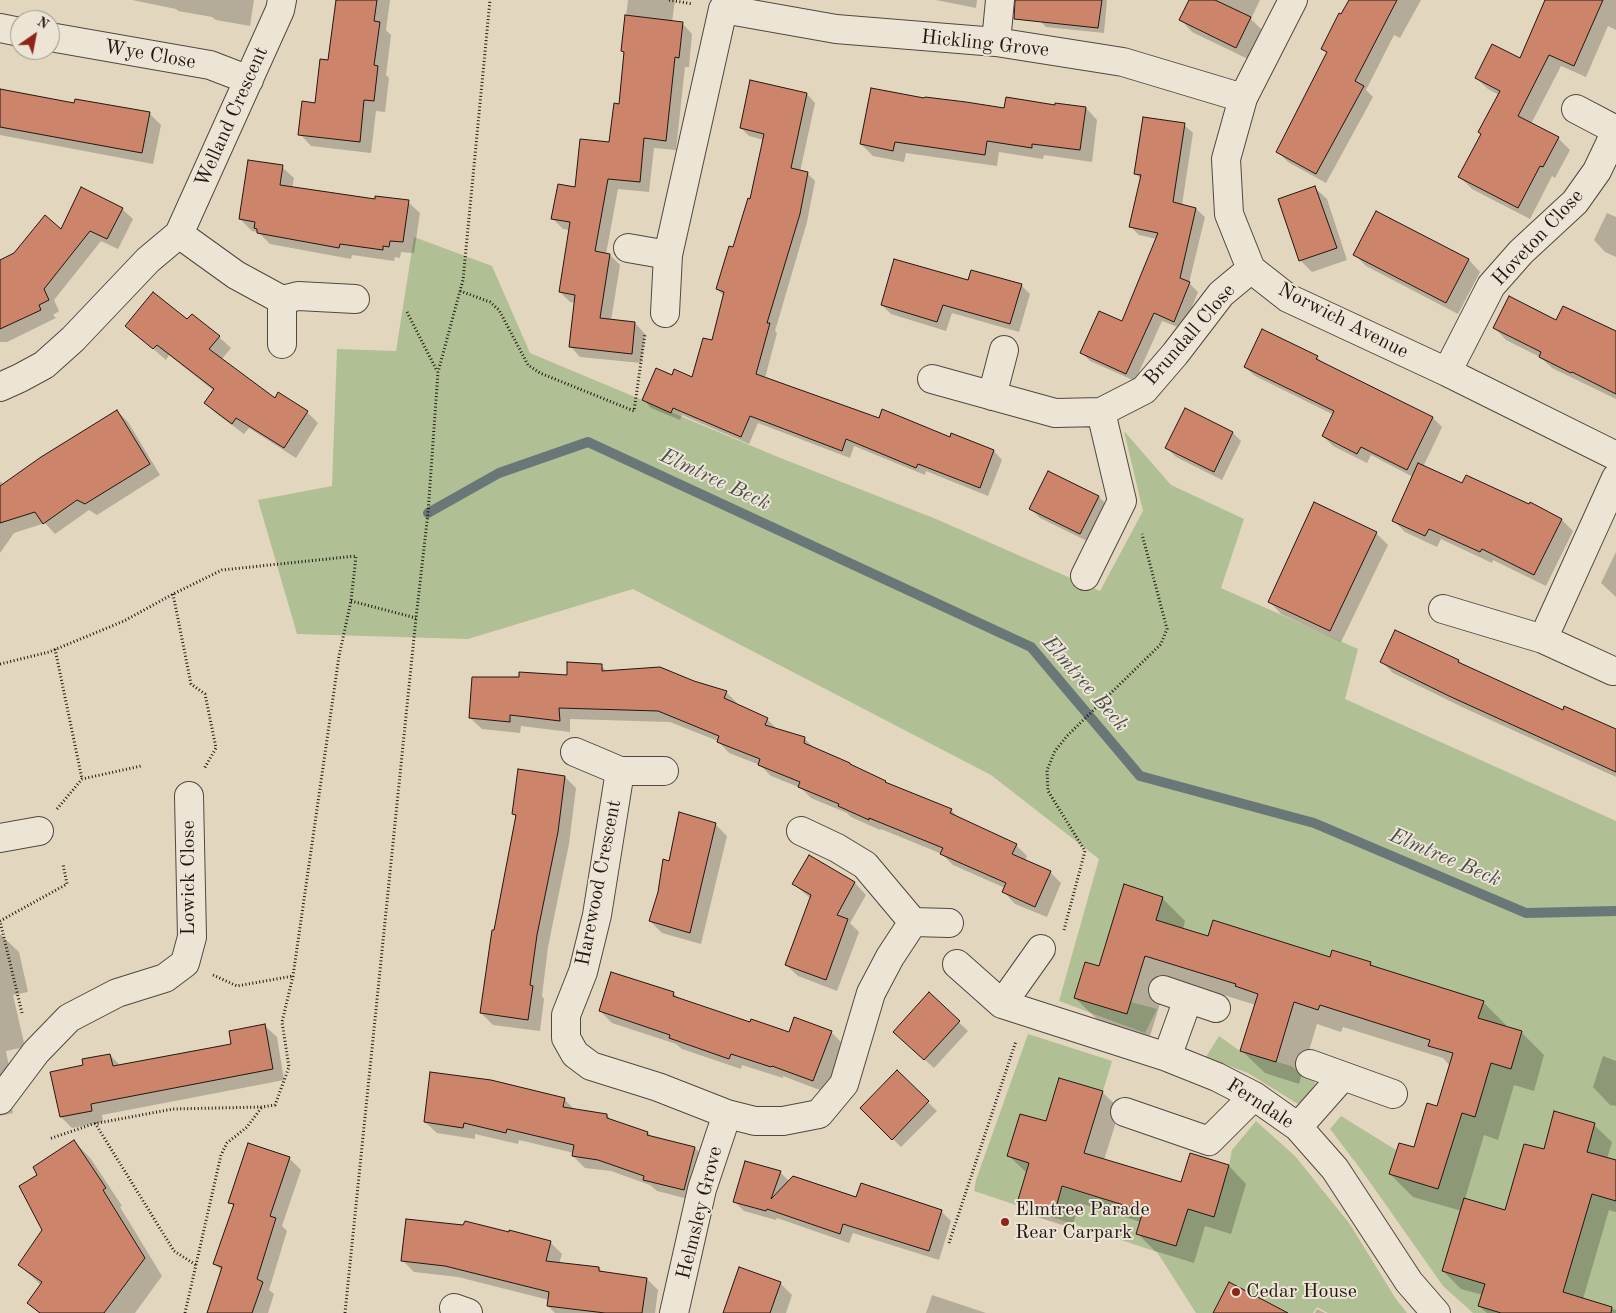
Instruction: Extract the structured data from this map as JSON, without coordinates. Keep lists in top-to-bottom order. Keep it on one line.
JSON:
{"streets":{"street":["Hickling Grove","Wye Close","Welland Crescent","Hoveton Close","Norwich Avenue","Brundall Close","Lowick Close","Harewood Crescent","Ferndale","Helmsley Grove"]},"crossings":[["Hickling Grove","Norwich Avenue"],["Wye Close","Welland Crescent"],["Hoveton Close","Norwich Avenue"],["Norwich Avenue","Brundall Close"],["Harewood Crescent","Helmsley Grove"]],"water":["Elmtree Beck"],"places":["Elmtree Parade Rear Carpark","Cedar House"],"north":"top right"}
